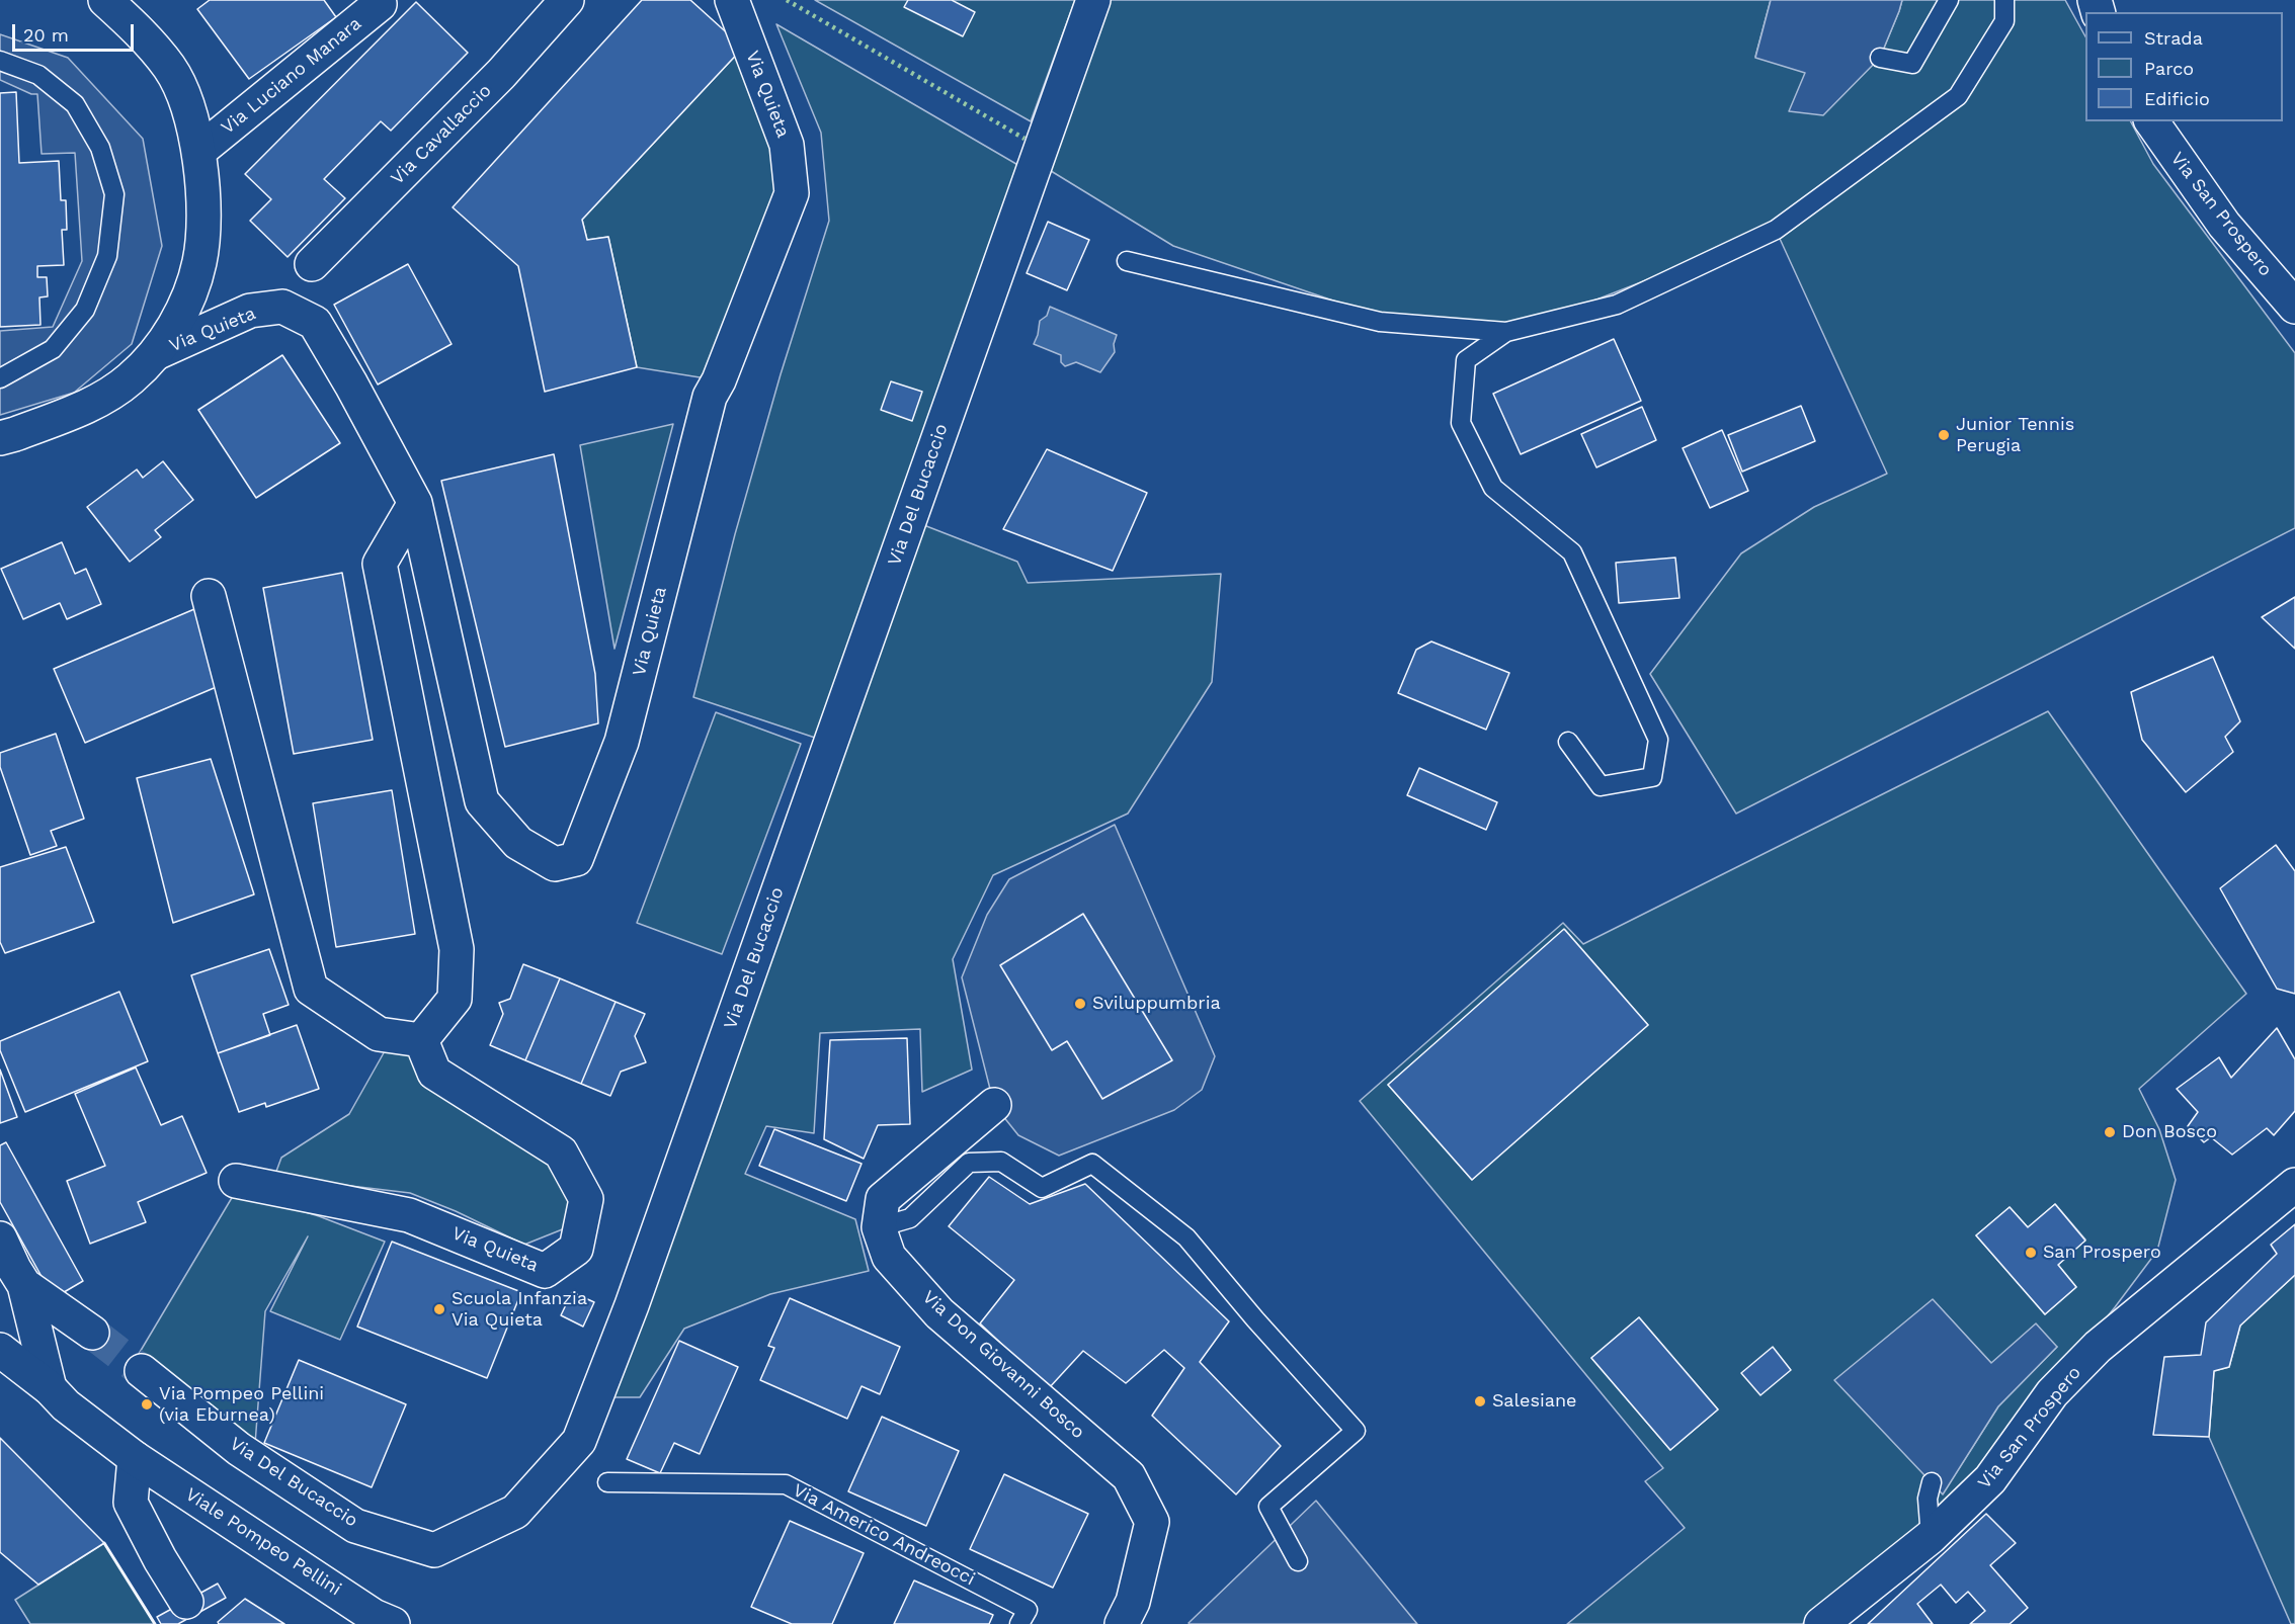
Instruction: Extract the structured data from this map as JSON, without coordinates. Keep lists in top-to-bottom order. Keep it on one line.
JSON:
{"streets":{"street":["Via Luciano Manara","Via Quieta","Via Cavallaccio","Via San Prospero","Via Del Bucaccio","Via Don Giovanni Bosco","Viale Pompeo Pellini"],"lane":["Via Americo Andreocci"]},"places":["Junior Tennis Perugia","Sviluppumbria","Don Bosco","San Prospero","Scuola Infanzia Via Quieta","Salesiane","Via Pompeo Pellini (via Eburnea)"],"legend":["Strada","Parco","Edificio"],"scale_bar":"20 m"}
